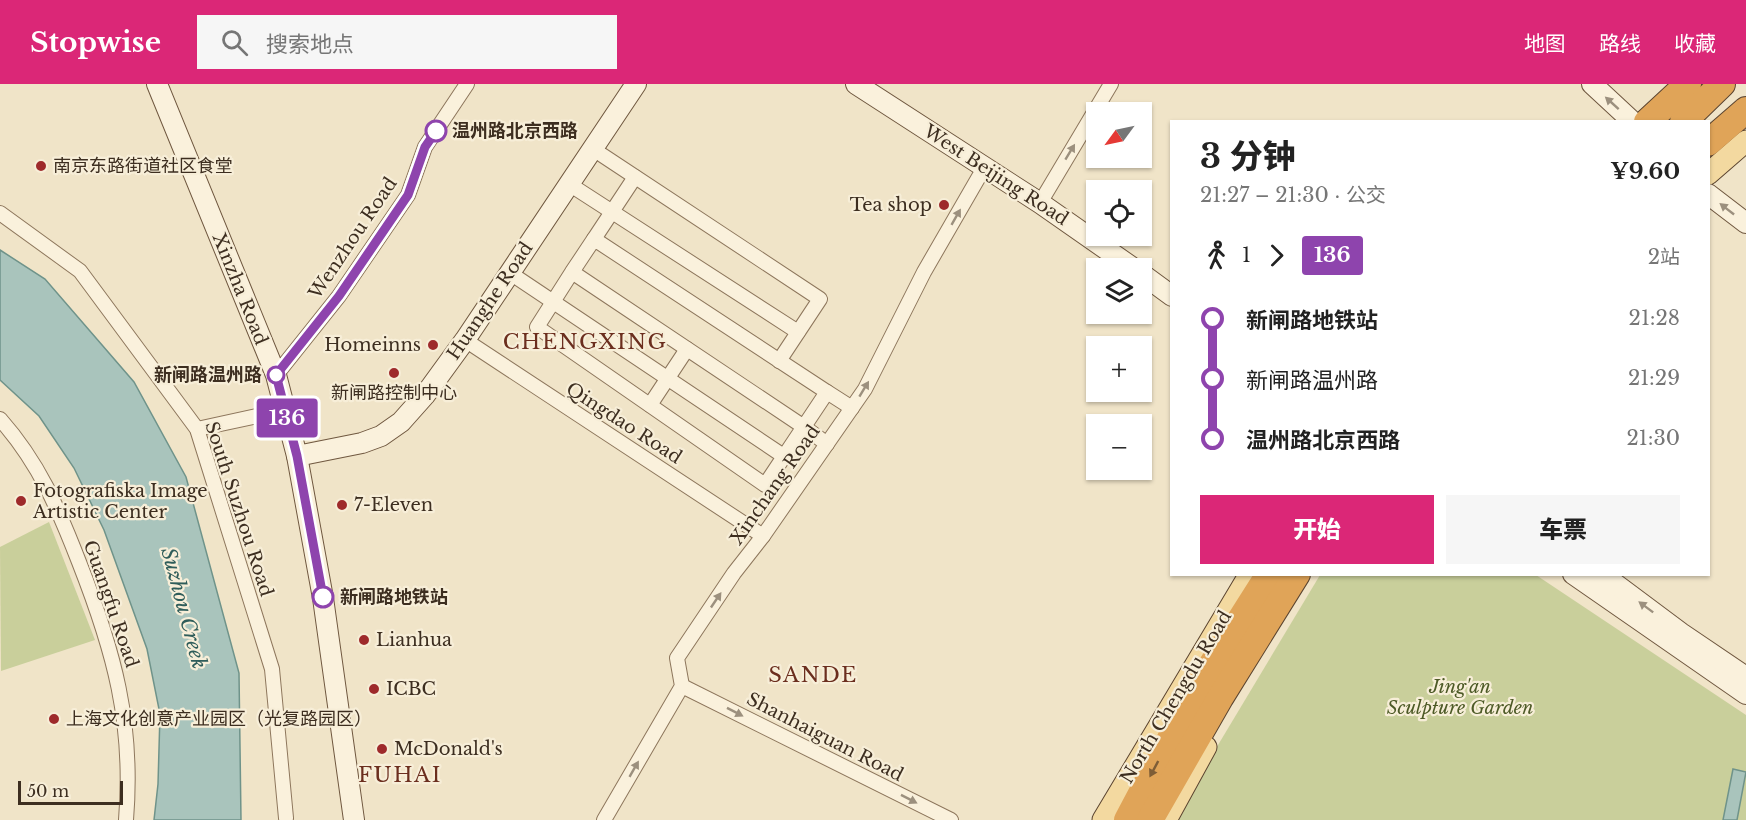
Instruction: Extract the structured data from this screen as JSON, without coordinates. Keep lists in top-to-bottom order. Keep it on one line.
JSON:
{"streets":{"main road":["West Beijing Road","Xinzha Road","Huanghe Road","North Chengdu Road"],"street":["Wenzhou Road","Qingdao Road","Xinchang Road","South Suzhou Road","Guangfu Road","Shanhaiguan Road"]},"crossings":[["West Beijing Road","Xinchang Road"],["Wenzhou Road","Xinzha Road"],["Xinzha Road","Huanghe Road"],["Huanghe Road","Qingdao Road"],["Qingdao Road","Xinchang Road"],["Xinchang Road","Shanhaiguan Road"]],"one_way":["Xinchang Road","Shanhaiguan Road"],"districts":["CHENGXING","SANDE","FUHAI"],"water":["Suzhou Creek"],"parks":["Jing'an Sculpture Garden"],"places":["温州路北京西路","南京东路街道社区食堂","Tea shop","Homeinns","新闸路控制中心","新闸路温州路","Fotografiska Image Artistic Center","7-Eleven","新闸路地铁站","Lianhua","ICBC","上海文化创意产业园区（光复路园区）","McDonald's"],"lines":["bus line 136"],"scale_bar":"50 m","north":"bottom left","page":{"header":"Stopwise","search":"搜索地点","nav":["地图","路线","收藏"],"on_map":"136","map_buttons":["+","−"],"heading":["3 分钟","21:27 – 21:30 · 公交","¥9.60"],"legs":["1","136","2站"],"list":[{"name":"新闸路地铁站","value":"21:28"},{"name":"新闸路温州路","value":"21:29"},{"name":"温州路北京西路","value":"21:30"}],"buttons":["开始","车票"],"scale":"50 m"}}
